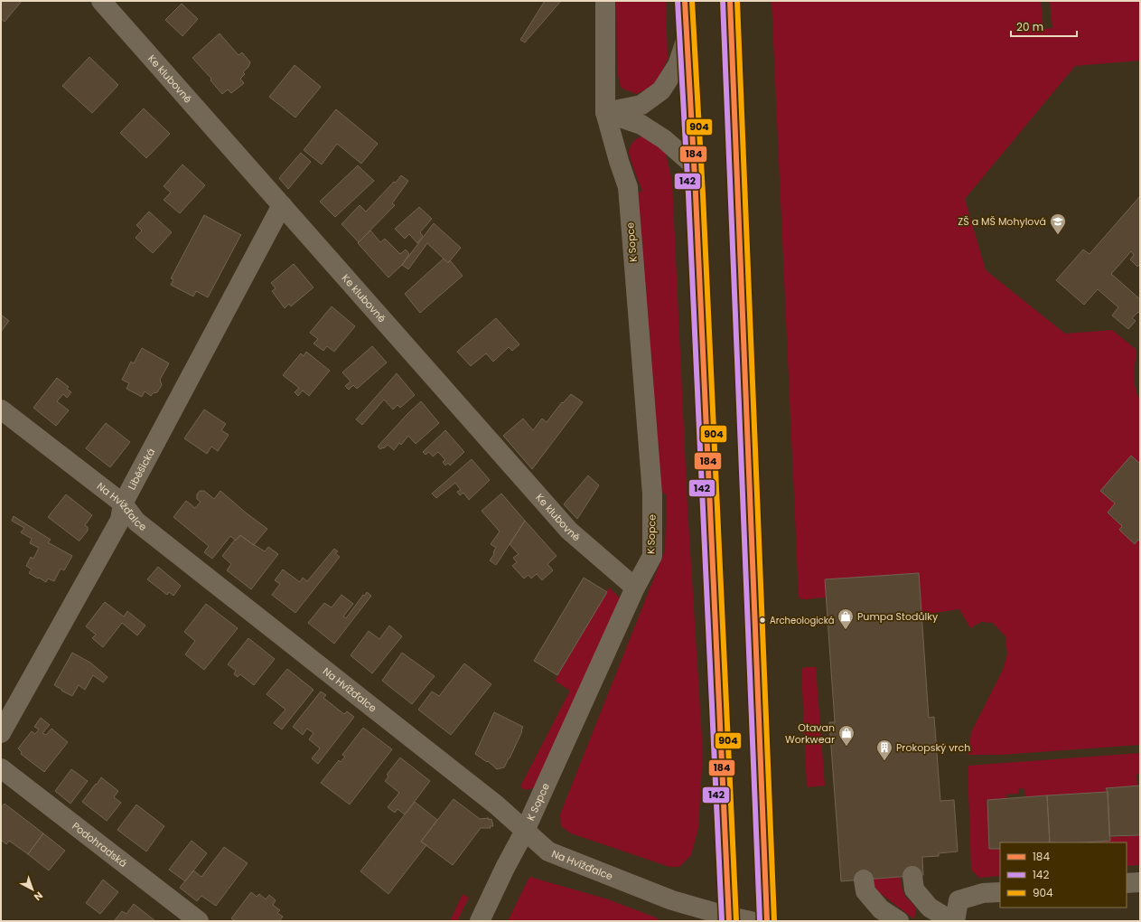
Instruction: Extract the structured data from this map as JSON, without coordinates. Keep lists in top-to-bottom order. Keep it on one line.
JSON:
{"streets":{"street":["Ke klubovně","K Sopce","Liběšická","Na Hvížďalce","Podohradská"]},"crossings":[["Ke klubovně","K Sopce"],["Ke klubovně","Liběšická"],["K Sopce","Na Hvížďalce"],["Liběšická","Na Hvížďalce"]],"places":{"school or university":["ZŠ a MŠ Mohylová"],"other":["Archeologická"],"shop":["Pumpa Stodůlky","Otavan Workwear"],"building":["Prokopský vrch"]},"lines":["transit line 184","transit line 142","transit line 904"],"legend":["184","142","904"],"scale_bar":"20 m","north":"bottom right"}
